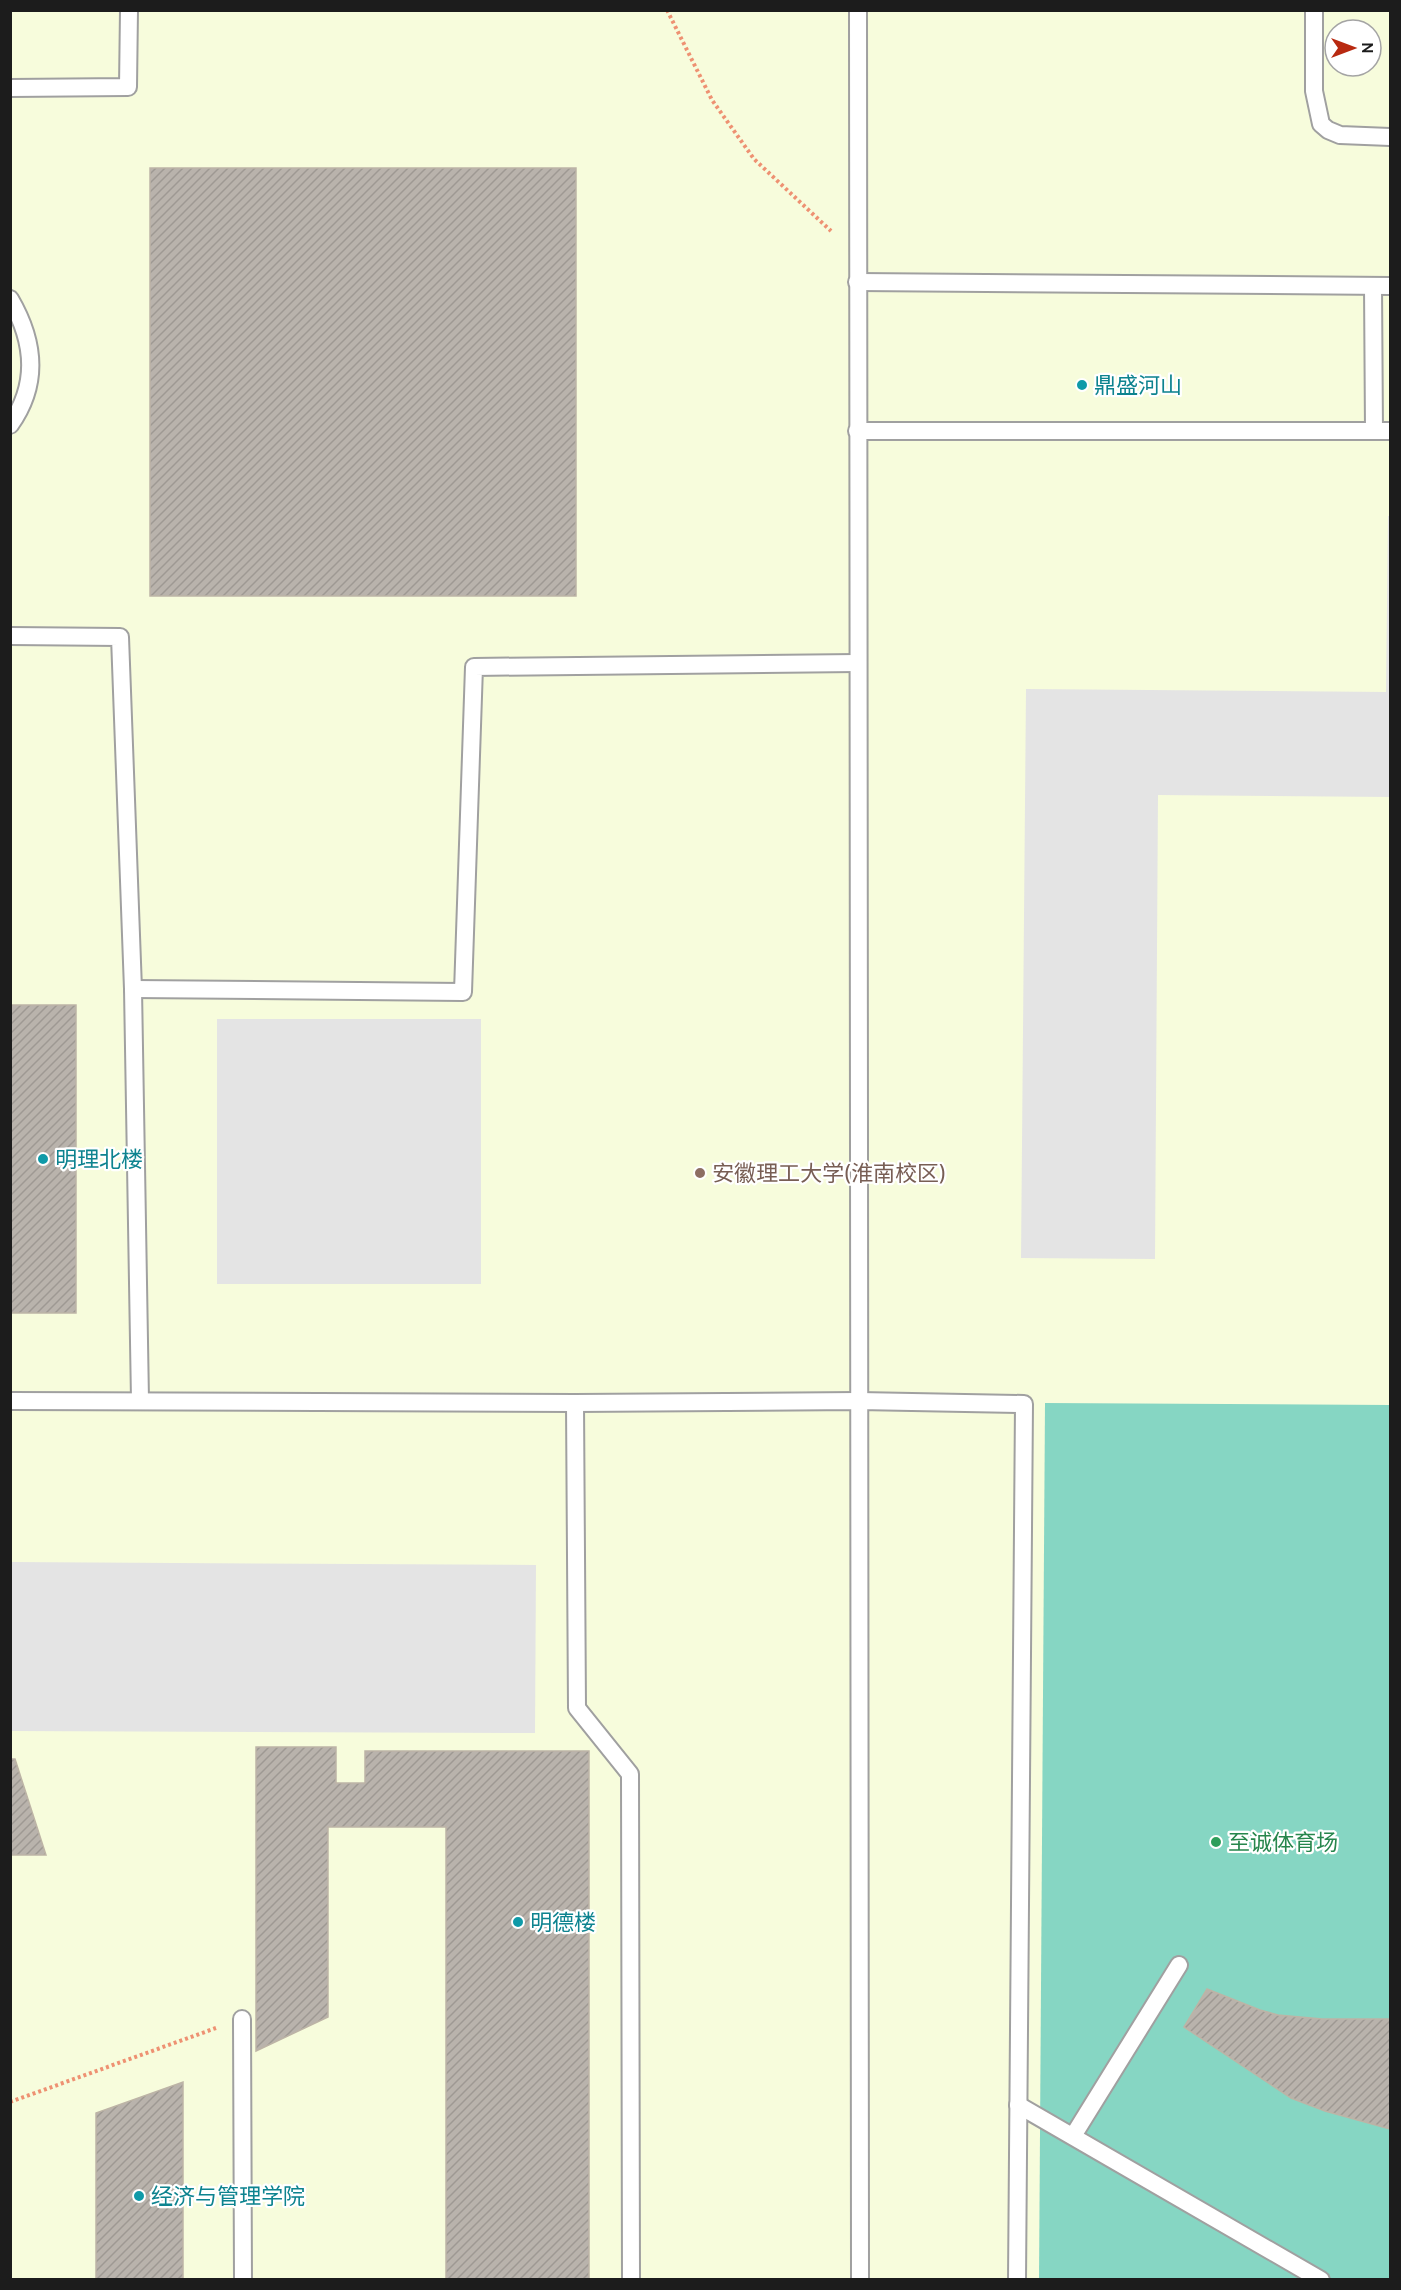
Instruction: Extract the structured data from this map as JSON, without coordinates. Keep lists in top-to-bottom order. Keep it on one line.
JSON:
{"places":["鼎盛河山","明理北楼","安徽理工大学(淮南校区)","至诚体育场","明德楼","经济与管理学院"],"north":"right"}
